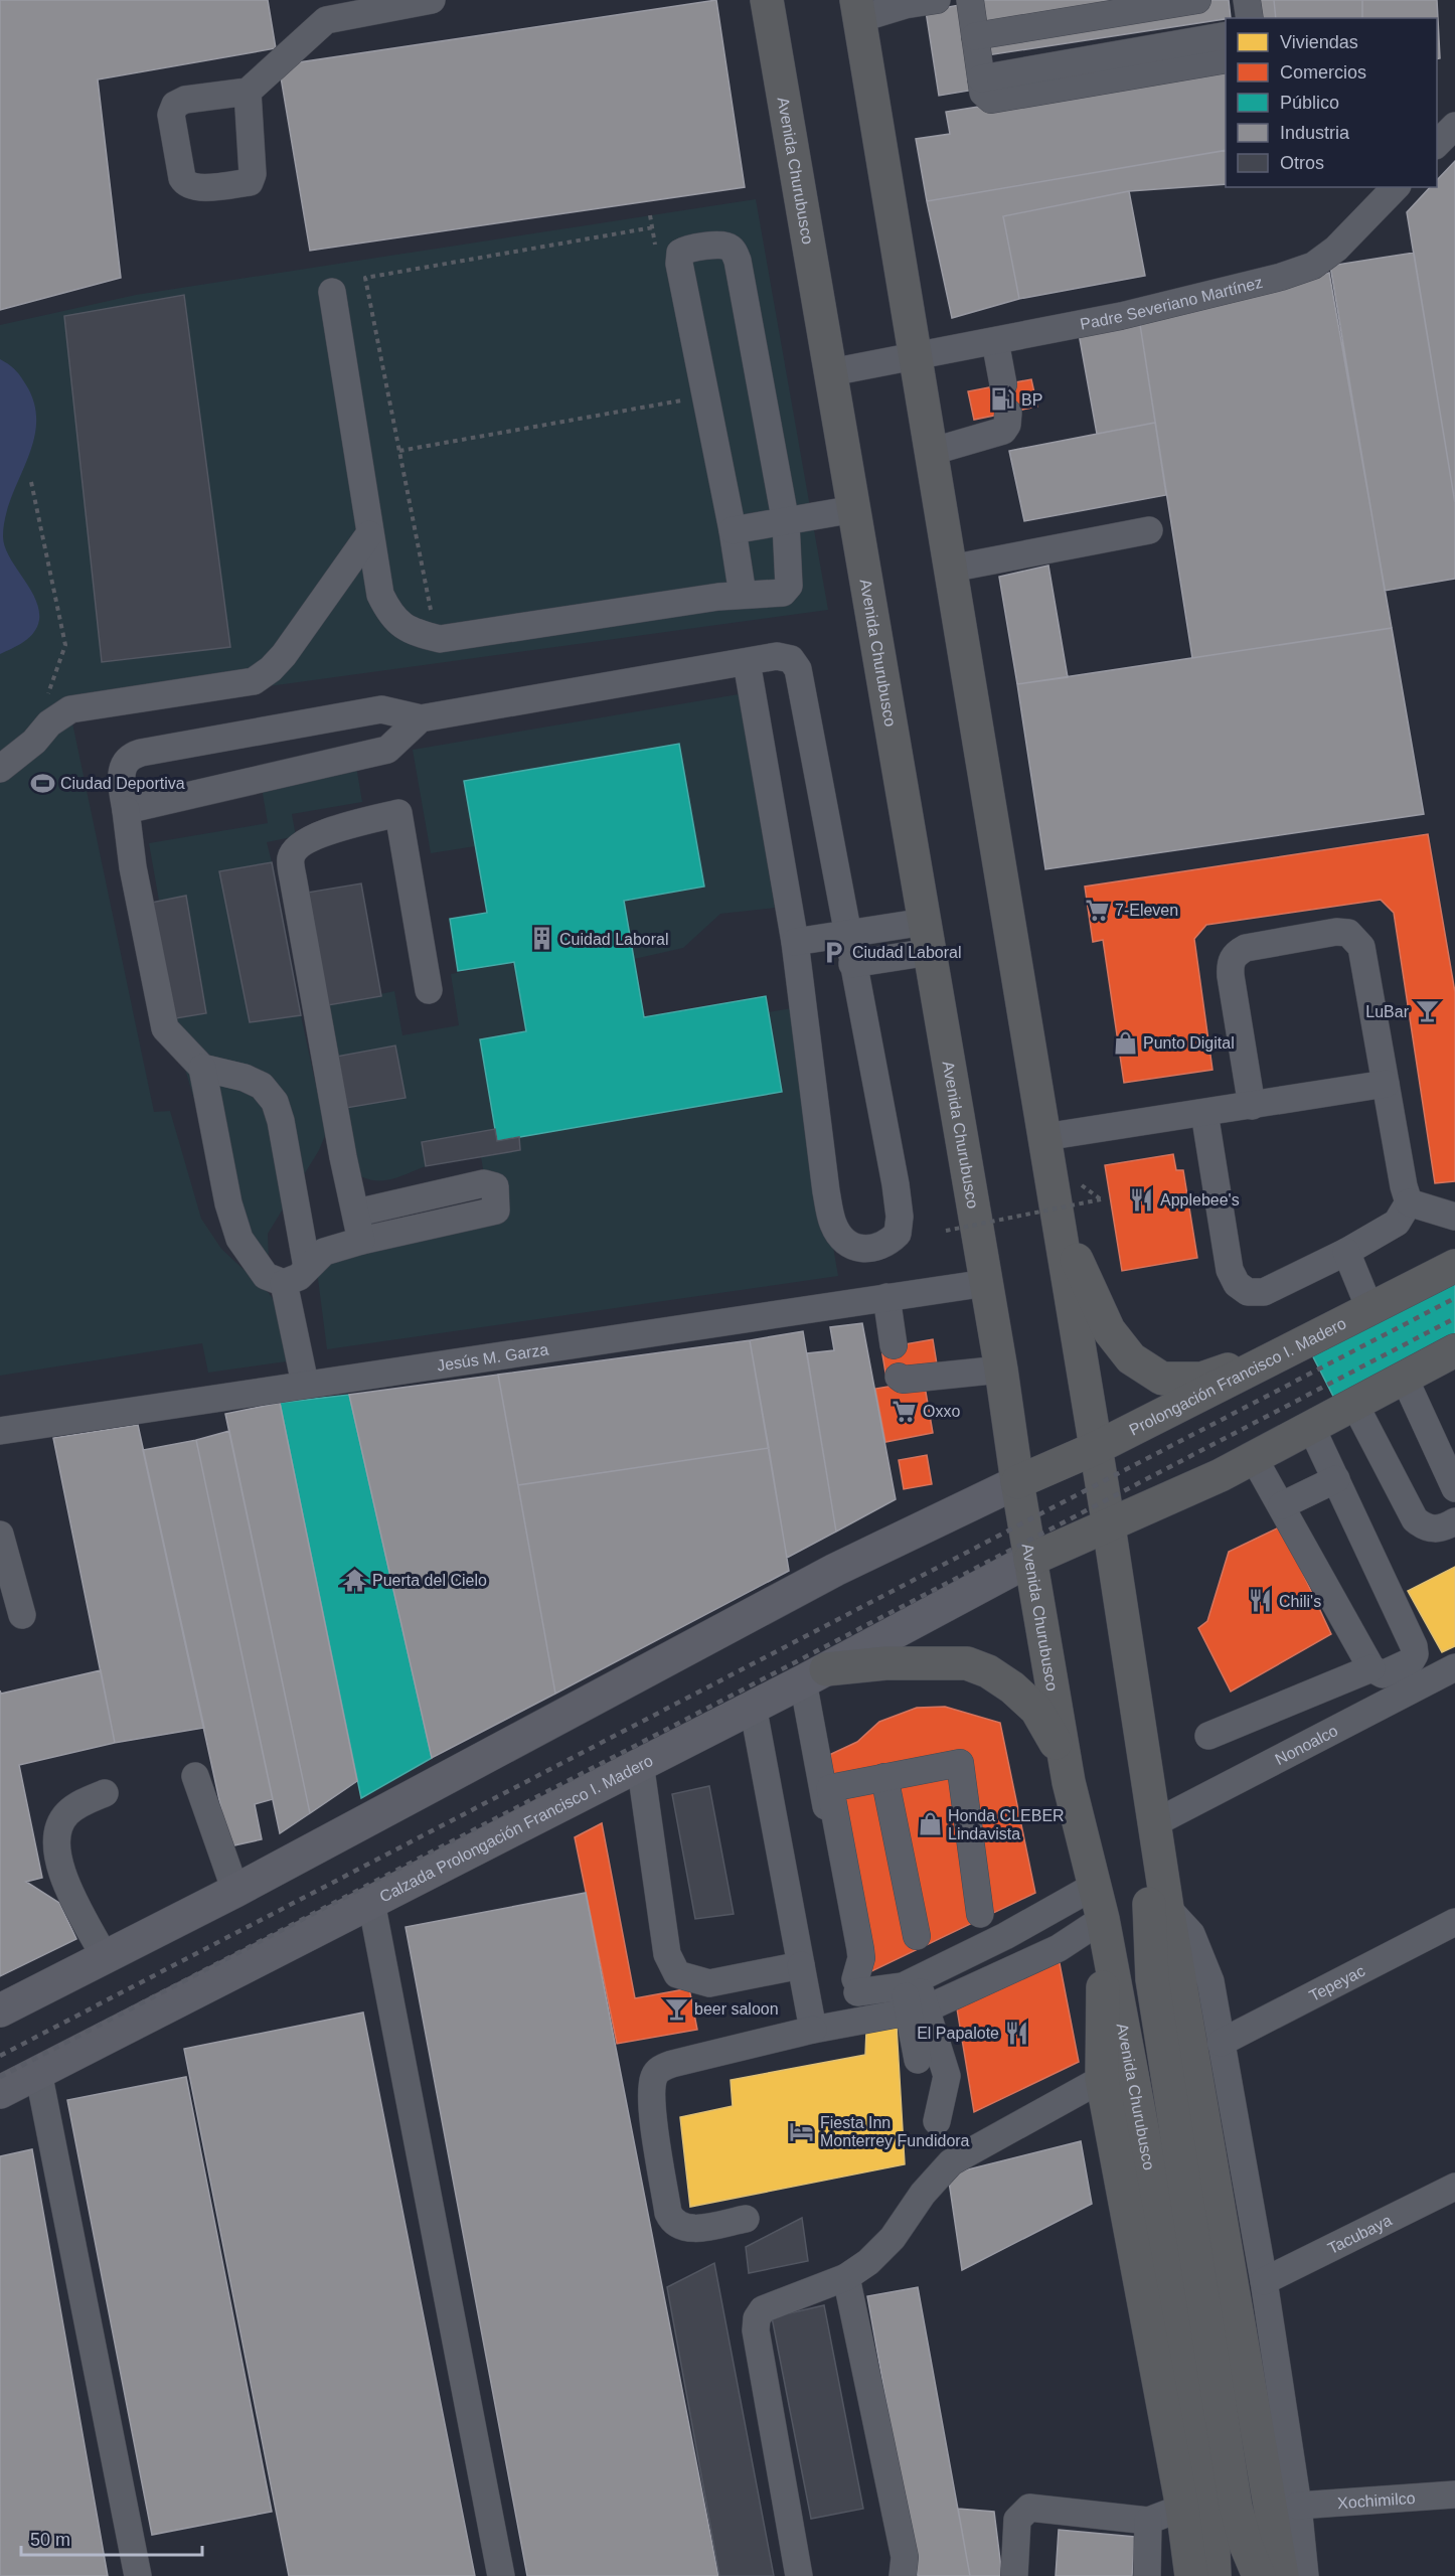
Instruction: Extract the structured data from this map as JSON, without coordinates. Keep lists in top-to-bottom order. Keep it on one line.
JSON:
{"streets":{"highway":["Avenida Churubusco","Prolongación Francisco I. Madero"],"main road":["Calzada Prolongación Francisco I. Madero"],"street":["Padre Severiano Martínez","Jesús M. Garza","Nonoalco","Tepeyac","Tacubaya","Xochimilco"]},"crossings":[["Avenida Churubusco","Padre Severiano Martínez"],["Avenida Churubusco","Jesús M. Garza"],["Avenida Churubusco","Prolongación Francisco I. Madero"],["Avenida Churubusco","Calzada Prolongación Francisco I. Madero"]],"places":{"fuel station":["BP"],"sports":["Ciudad Deportiva"],"supermarket":["7-Eleven","Oxxo"],"building":["Cuidad Laboral"],"parking":["Ciudad Laboral"],"bar":["LuBar","beer saloon"],"shop":["Punto Digital","Honda CLEBER Lindavista"],"restaurant":["Applebee's","Chili's","El Papalote"],"temple":["Puerta del Cielo"],"hotel":["Fiesta Inn Monterrey Fundidora"]},"legend":["Viviendas","Comercios","Público","Industria","Otros"],"scale_bar":"50 m"}
